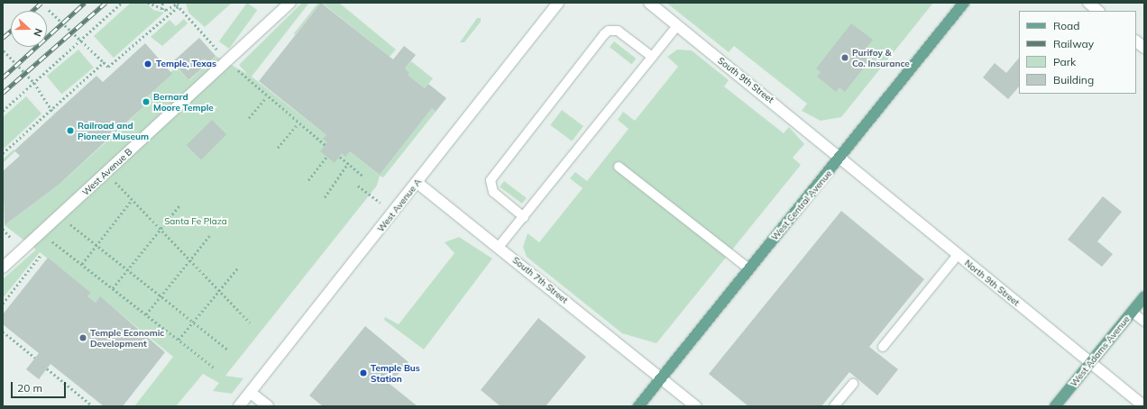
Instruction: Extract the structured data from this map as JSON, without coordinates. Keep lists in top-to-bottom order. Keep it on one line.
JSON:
{"streets":{"main road":["West Central Avenue","West Adams Avenue"],"street":["South 9th Street","West Avenue B","West Avenue A","South 7th Street","North 9th Street"]},"crossings":[["South 9th Street","West Central Avenue"],["South 9th Street","North 9th Street"],["West Avenue A","South 7th Street"],["West Central Avenue","South 7th Street"],["West Central Avenue","North 9th Street"],["North 9th Street","West Adams Avenue"]],"parks":["Santa Fe Plaza"],"places":["Purifoy & Co. Insurance","Temple, Texas","Bernard Moore Temple","Railroad and Pioneer Museum","Temple Economic Development","Temple Bus Station"],"legend":["Road","Railway","Park","Building"],"scale_bar":"20 m","north":"right"}
